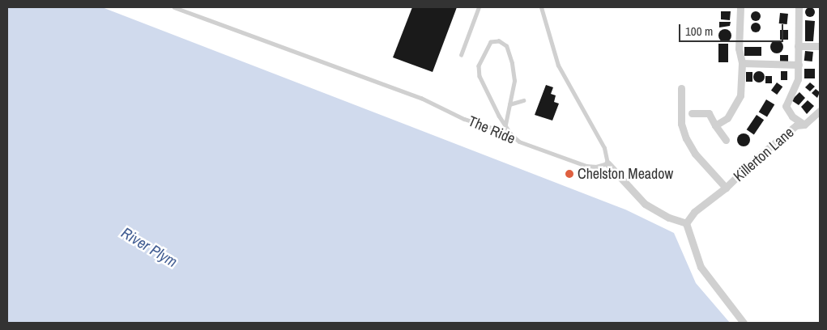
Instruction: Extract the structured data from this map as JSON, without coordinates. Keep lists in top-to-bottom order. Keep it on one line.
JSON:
{"streets":{"street":["Killerton Lane"],"lane":["The Ride"]},"water":["River Plym"],"places":["Chelston Meadow"],"scale_bar":"100 m"}
